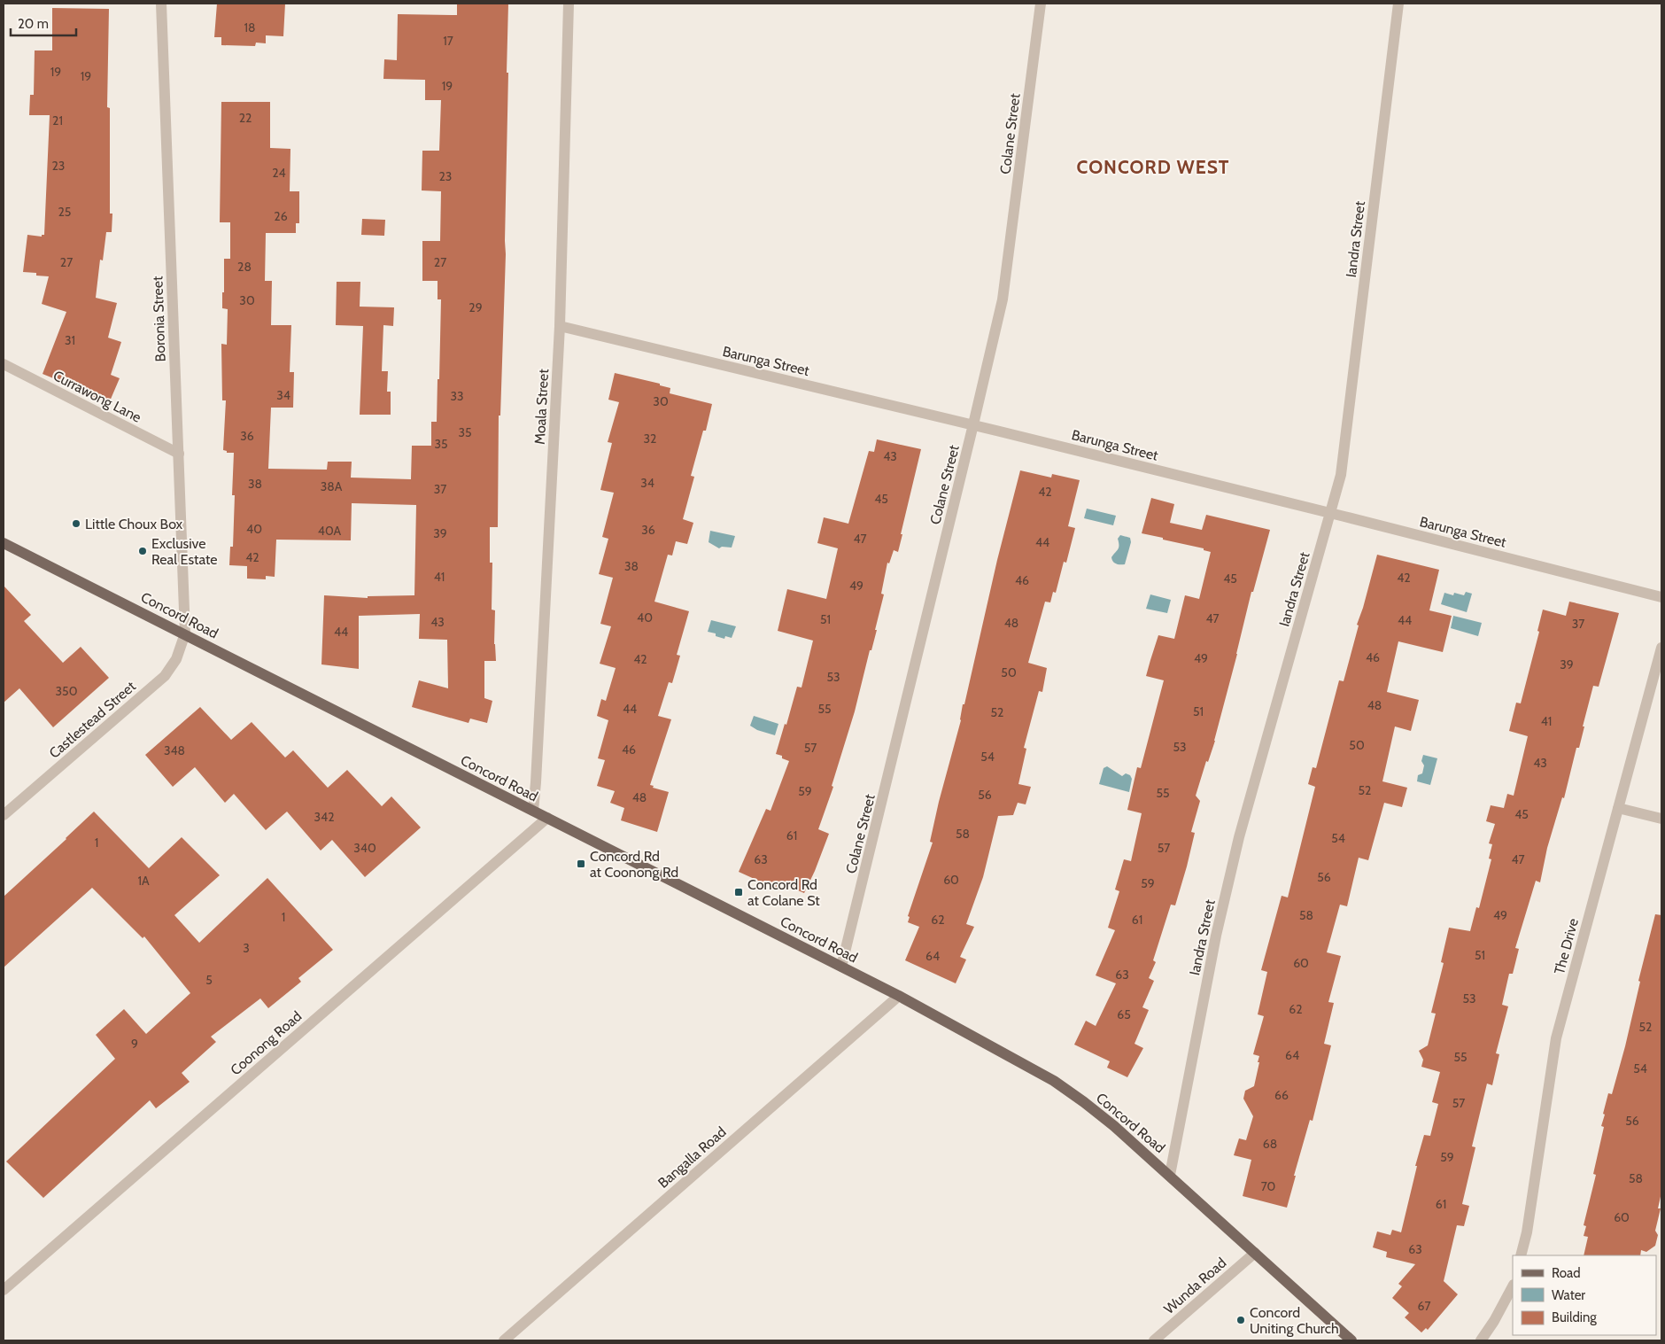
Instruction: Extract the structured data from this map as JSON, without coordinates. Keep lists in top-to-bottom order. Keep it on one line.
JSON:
{"streets":{"main road":["Concord Road"],"street":["Colane Street","Iandra Street","Boronia Street","Barunga Street","Currawong Lane","Moala Street","Castlestead Street","The Drive","Coonong Road","Bangalla Road","Wunda Road"]},"crossings":[["Colane Street","Barunga Street"],["Colane Street","Concord Road"],["Iandra Street","Barunga Street"],["Iandra Street","Concord Road"],["Boronia Street","Currawong Lane"],["Boronia Street","Concord Road"],["Boronia Street","Castlestead Street"],["Barunga Street","Moala Street"],["Moala Street","Concord Road"],["Concord Road","Castlestead Street"],["Concord Road","Coonong Road"],["Concord Road","Bangalla Road"],["Concord Road","Wunda Road"]],"districts":["CONCORD WEST"],"places":{"other":["Little Choux Box","Exclusive Real Estate","Concord Uniting Church"],"transit":["Concord Rd at Coonong Rd","Concord Rd at Colane St"]},"house_numbers":["18","17","19","19","19","22","21","23","24","23","25","26","27","27","28","30","29","31","34","33","30","35","36","32","35","43","34","38","38A","37","42","45","40","36","40A","39","47","44","42","38","41","42","45","46","49","40","47","51","44","43","48","37","44","46","49","42","39","50","53","350","48","44","55","51","52","41","50","53","57","46","348","54","43","52","59","55","56","48","45","342","58","61","54","1","340","57","63","47","56","60","1A","59","58","49","1","62","61","3","51","64","60","63","5","53","62","65","52","9","64","55","54","66","57","56","68","59","58","70","61","60","63","67"],"legend":["Road","Water","Building"],"scale_bar":"20 m"}
